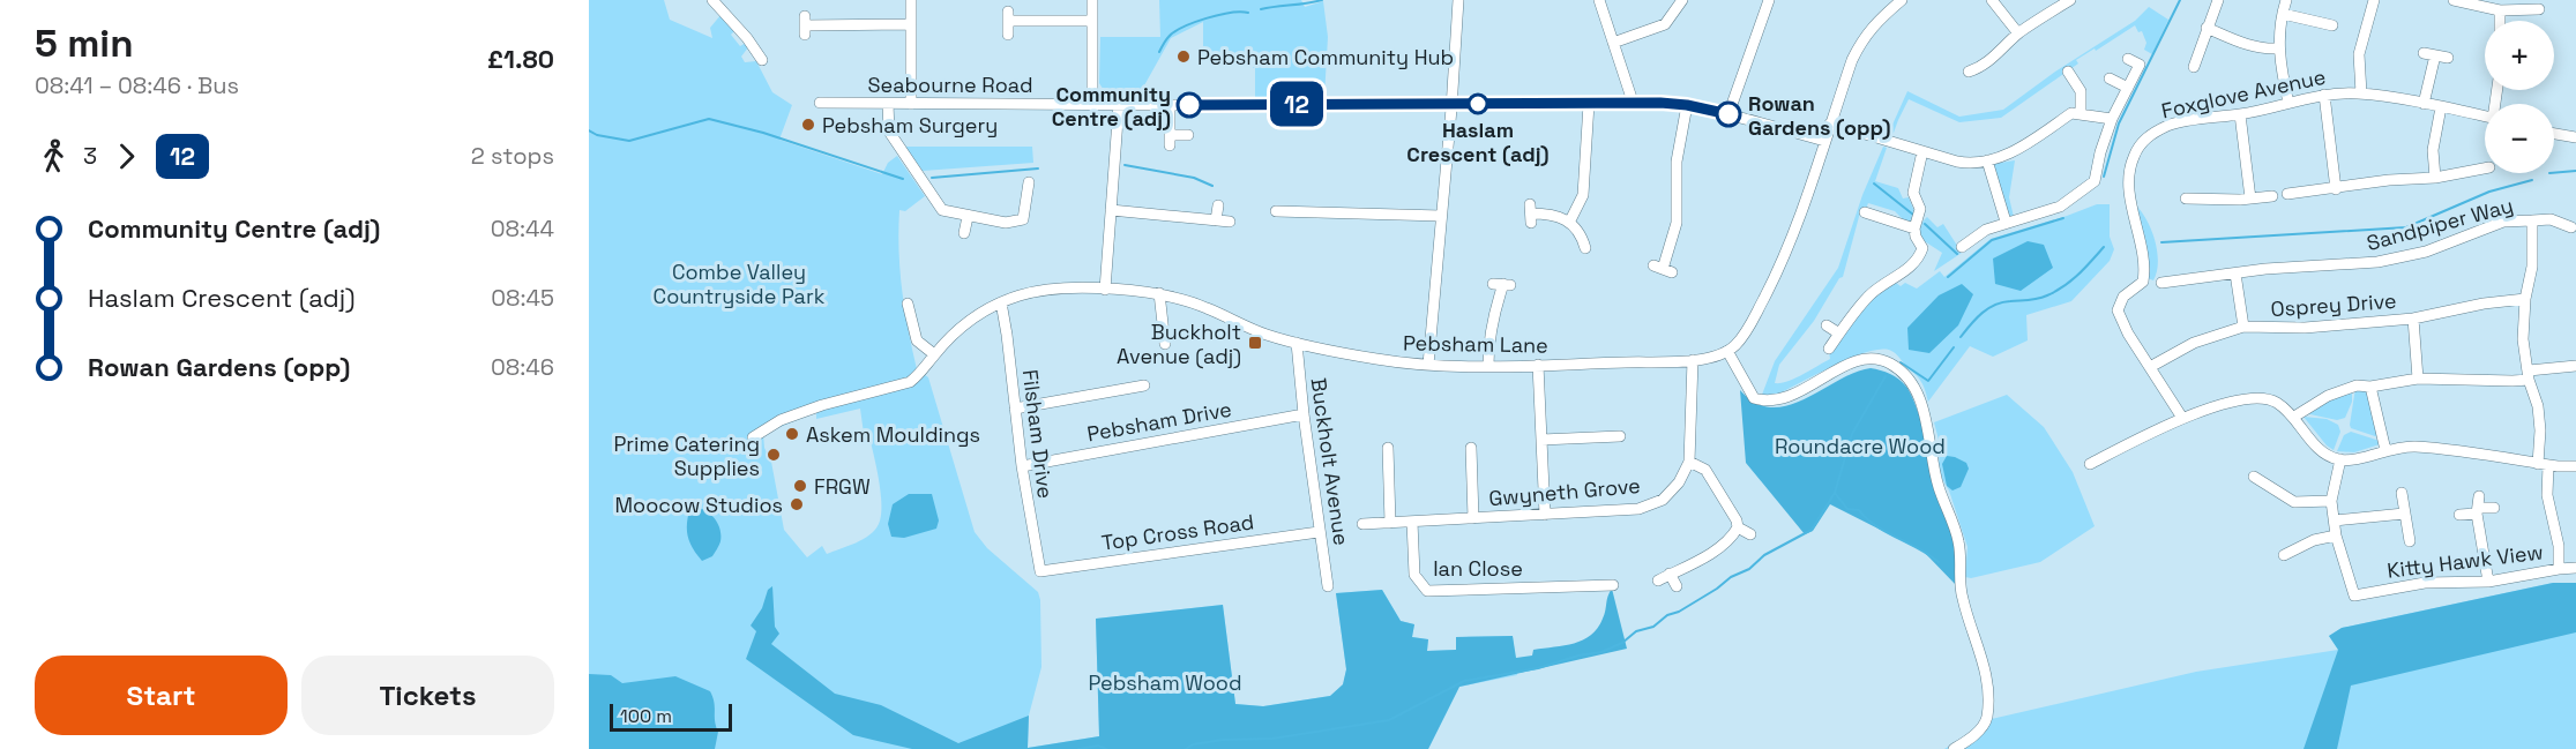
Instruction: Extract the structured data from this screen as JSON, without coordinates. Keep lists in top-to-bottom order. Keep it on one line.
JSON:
{"streets":{"street":["Seabourne Road","Foxglove Avenue","Sandpiper Way","Osprey Drive","Pebsham Lane","Pebsham Drive","Filsham Drive","Buckholt Avenue","Gwyneth Grove","Top Cross Road","Kitty Hawk View","Ian Close"]},"crossings":[["Foxglove Avenue","Osprey Drive"],["Sandpiper Way","Osprey Drive"],["Sandpiper Way","Kitty Hawk View"],["Pebsham Lane","Filsham Drive"],["Pebsham Lane","Buckholt Avenue"],["Pebsham Drive","Filsham Drive"],["Pebsham Drive","Buckholt Avenue"],["Filsham Drive","Top Cross Road"],["Buckholt Avenue","Top Cross Road"],["Gwyneth Grove","Ian Close"]],"parks":["Combe Valley Countryside Park","Roundacre Wood","Pebsham Wood"],"places":{"other":["Pebsham Community Hub","Haslam Crescent (adj)","Community Centre (adj)","Rowan Gardens (opp)","Pebsham Surgery","Askem Mouldings","Prime Catering Supplies","FRGW","Moocow Studios"],"transit":["Buckholt Avenue (adj)"]},"lines":["bus line 12"],"scale_bar":"100 m","page":{"heading":["5 min","08:41 – 08:46 · Bus","£1.80"],"on_map":"12","map_buttons":["+","−"],"legs":["3","12","2 stops"],"list":[{"name":"Community Centre (adj)","value":"08:44"},{"name":"Haslam Crescent (adj)","value":"08:45"},{"name":"Rowan Gardens (opp)","value":"08:46"}],"buttons":["Start","Tickets"],"scale":"100 m"}}
